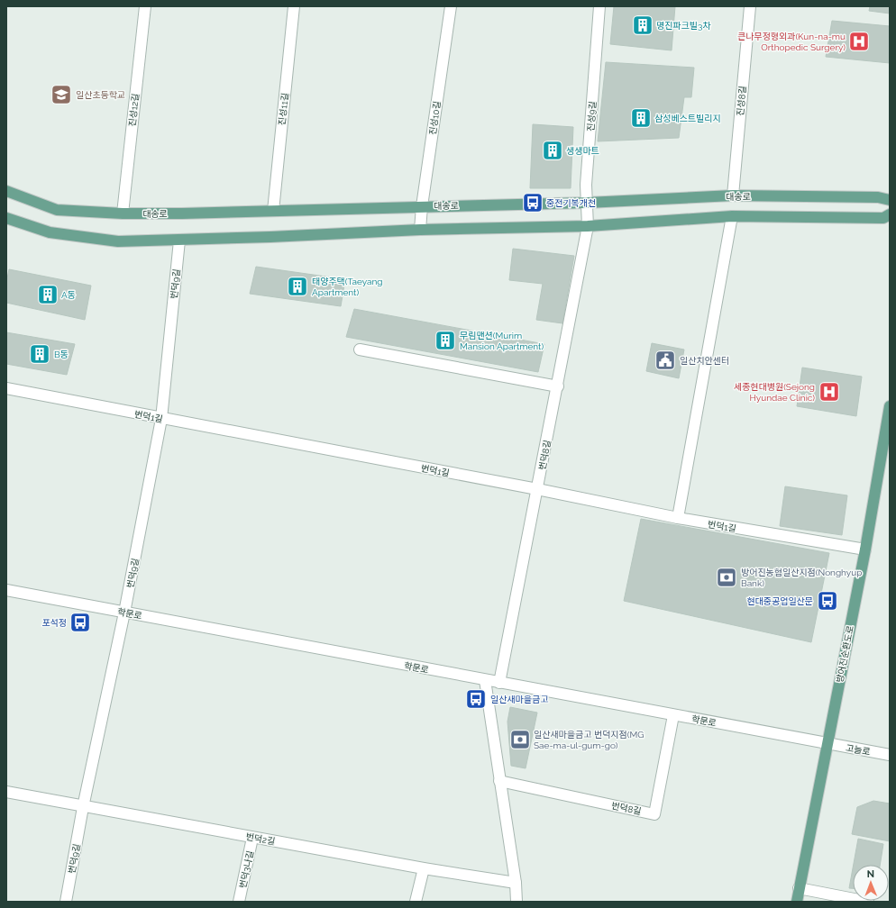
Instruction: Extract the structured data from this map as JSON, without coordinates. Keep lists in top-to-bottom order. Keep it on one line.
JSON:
{"streets":{"main road":["대송로","방어진순환도로"],"street":["진성8길","진성11길","진성12길","진성9길","진성10길","번덕9길","번덕1길","번덕8길","학문로","고늘로","번덕2길","번덕3나길"]},"crossings":[["진성8길","대송로"],["진성11길","대송로"],["진성12길","대송로"],["진성9길","대송로"],["진성9길","번덕8길"],["진성10길","대송로"],["번덕9길","번덕1길"],["번덕9길","학문로"],["번덕9길","번덕2길"],["번덕1길","번덕8길"],["번덕1길","방어진순환도로"],["번덕8길","학문로"],["학문로","방어진순환도로"],["학문로","고늘로"],["방어진순환도로","고늘로"],["번덕2길","번덕3나길"]],"places":{"building":["명진파크빌3차","삼성베스트빌리지","생생마트","태양주택(Taeyang Apartment)","A동","무림맨션(Murim Mansion Apartment)","B동"],"hospital":["큰나무정형외과(Kun-na-mu Orthopedic Surgery)","세종현대병원(Sejong Hyundae Clinic)"],"school or university":["일산초등학교"],"bus stop":["중전기복개천","현대중공업일산문","포석정","일산새마을금고"],"public building":["일산치안센터"],"bank":["방어진농협일산지점(Nonghyup Bank)","일산새마을금고 번덕지점(MG Sae-ma-ul-gum-go)"]},"north":"top"}
